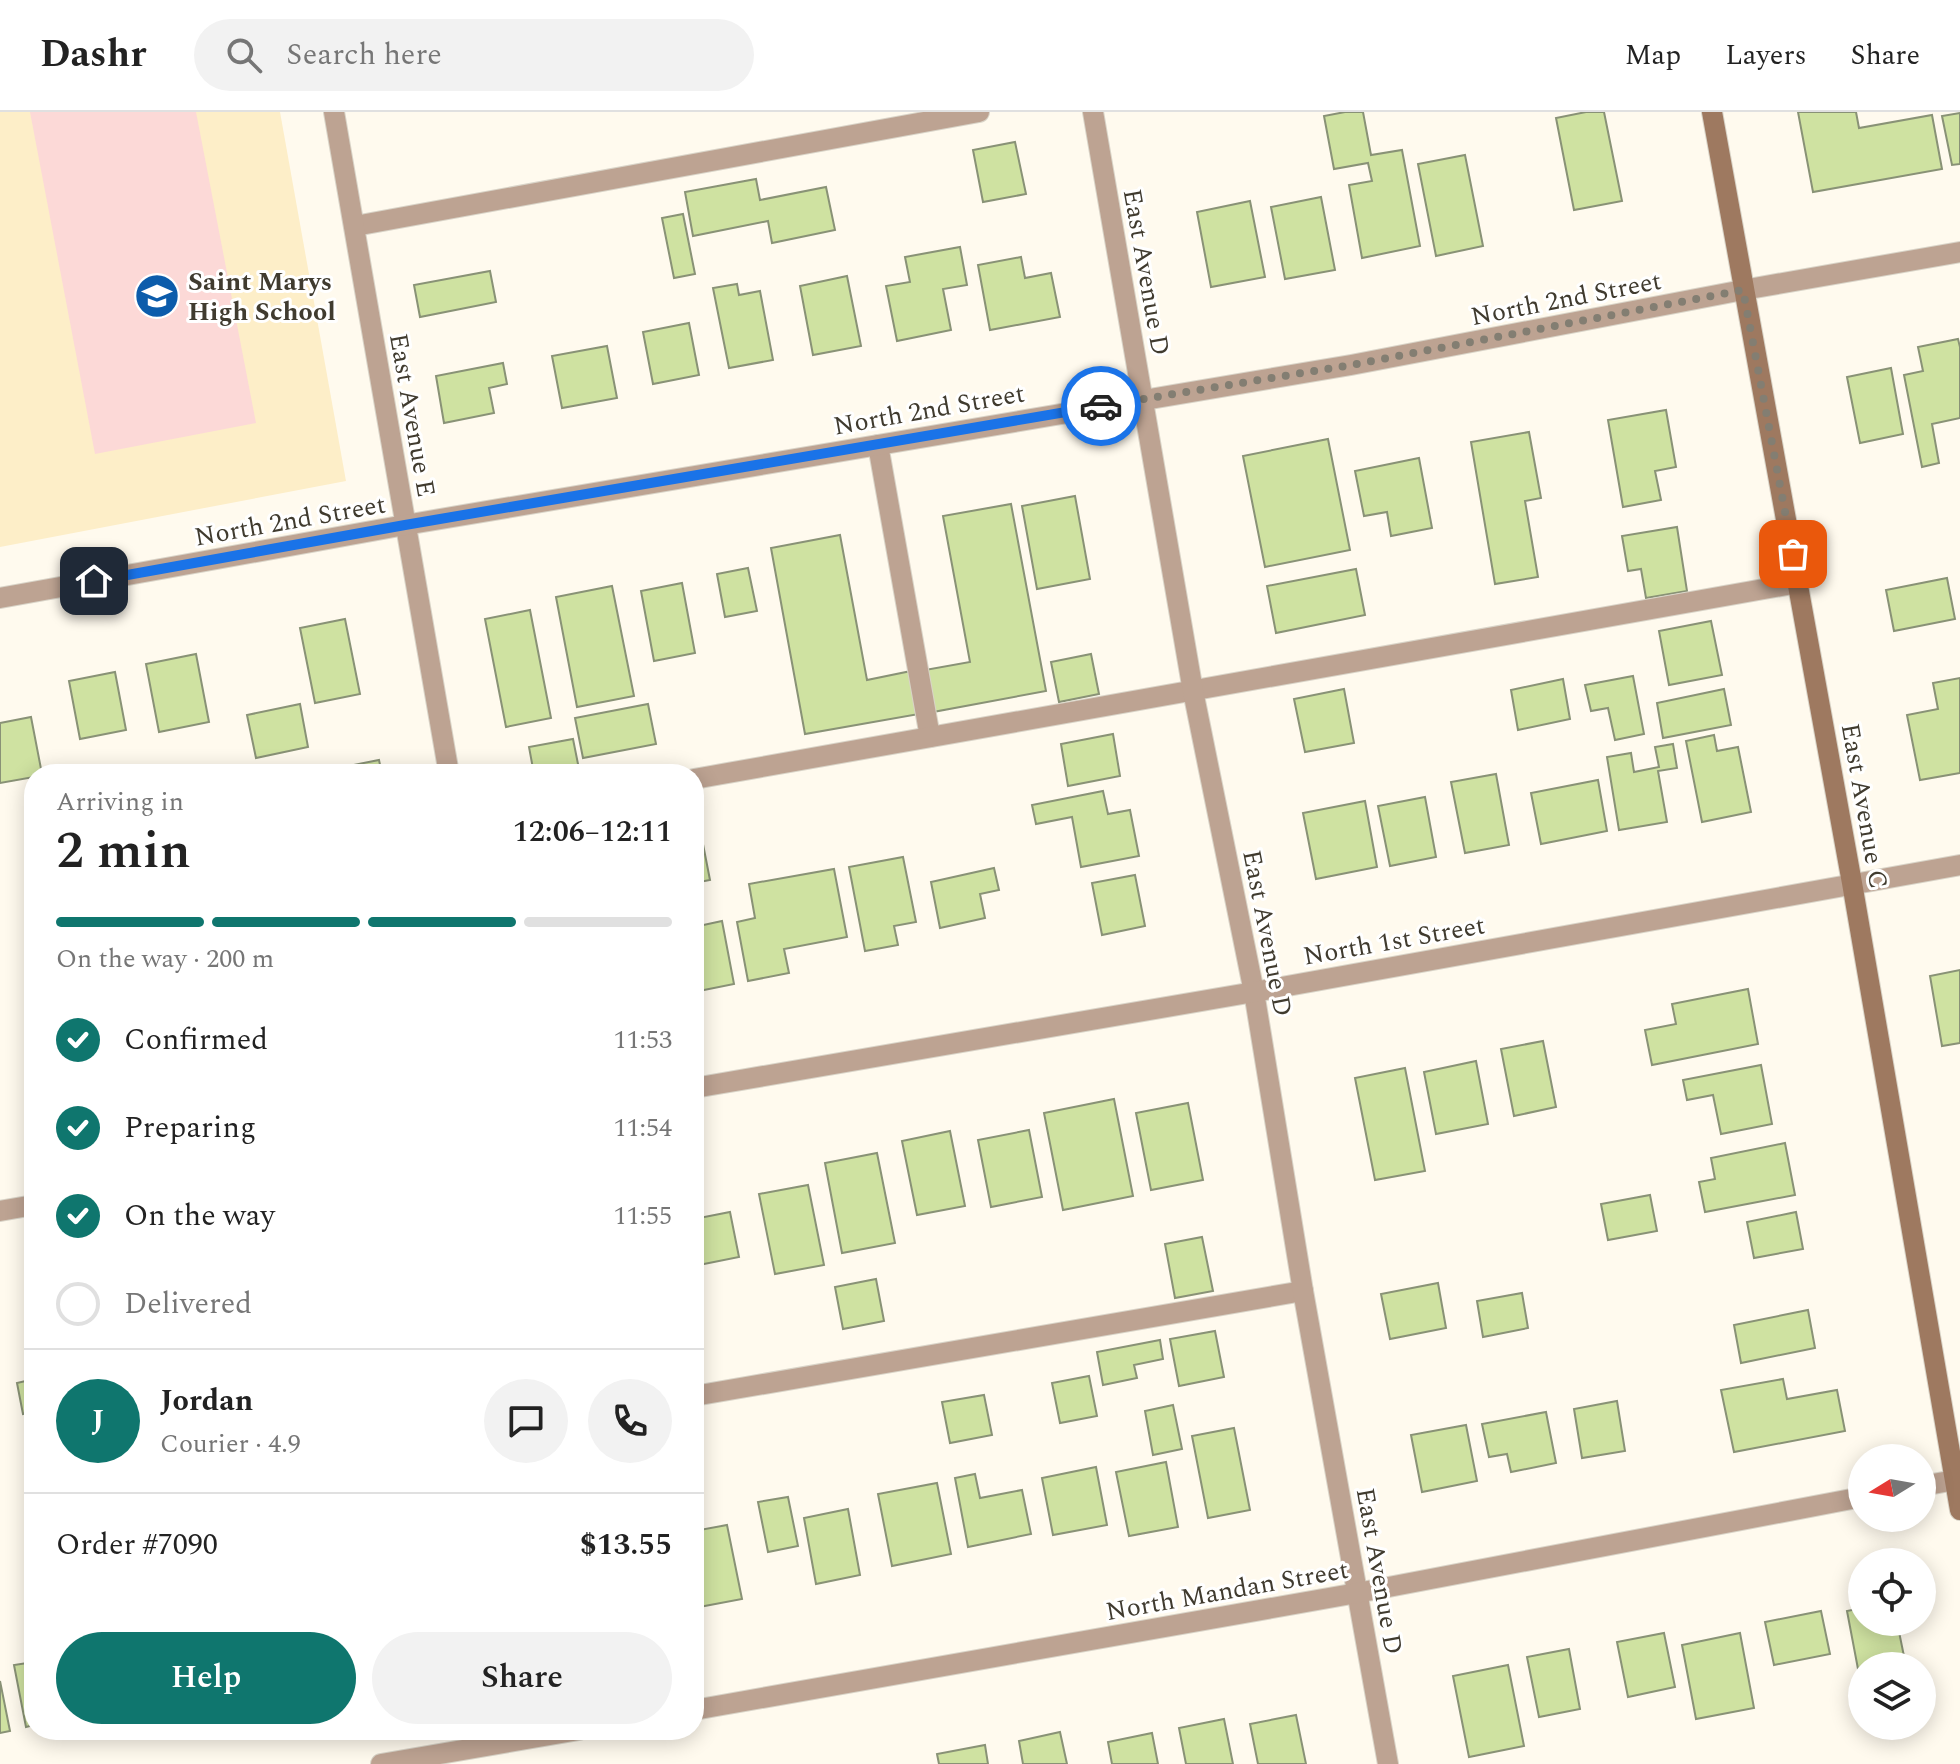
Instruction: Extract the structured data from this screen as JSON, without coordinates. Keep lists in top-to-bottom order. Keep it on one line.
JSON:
{"streets":{"street":["East Avenue D","North 2nd Street","East Avenue E","East Avenue C","North 1st Street","North Mandan Street"]},"crossings":[["East Avenue D","North 2nd Street"],["East Avenue D","North 1st Street"],["East Avenue D","North Mandan Street"],["North 2nd Street","East Avenue E"],["North 2nd Street","East Avenue C"],["East Avenue C","North 1st Street"]],"places":{"school or university":["Saint Marys High School"]},"north":"left","page":{"header":"Dashr","search":"Search here","nav":["Map","Layers","Share"],"heading":["2 min","Arriving in","12:06–12:11"],"panel":["Jordan","Courier · 4.9","Order #7090","$13.55"],"bar":"On the way · 200 m","list":[["Confirmed","11:53"],["Preparing","11:54"],["On the way","11:55"],"Delivered"],"round":"J","buttons":["Help","Share"]}}
